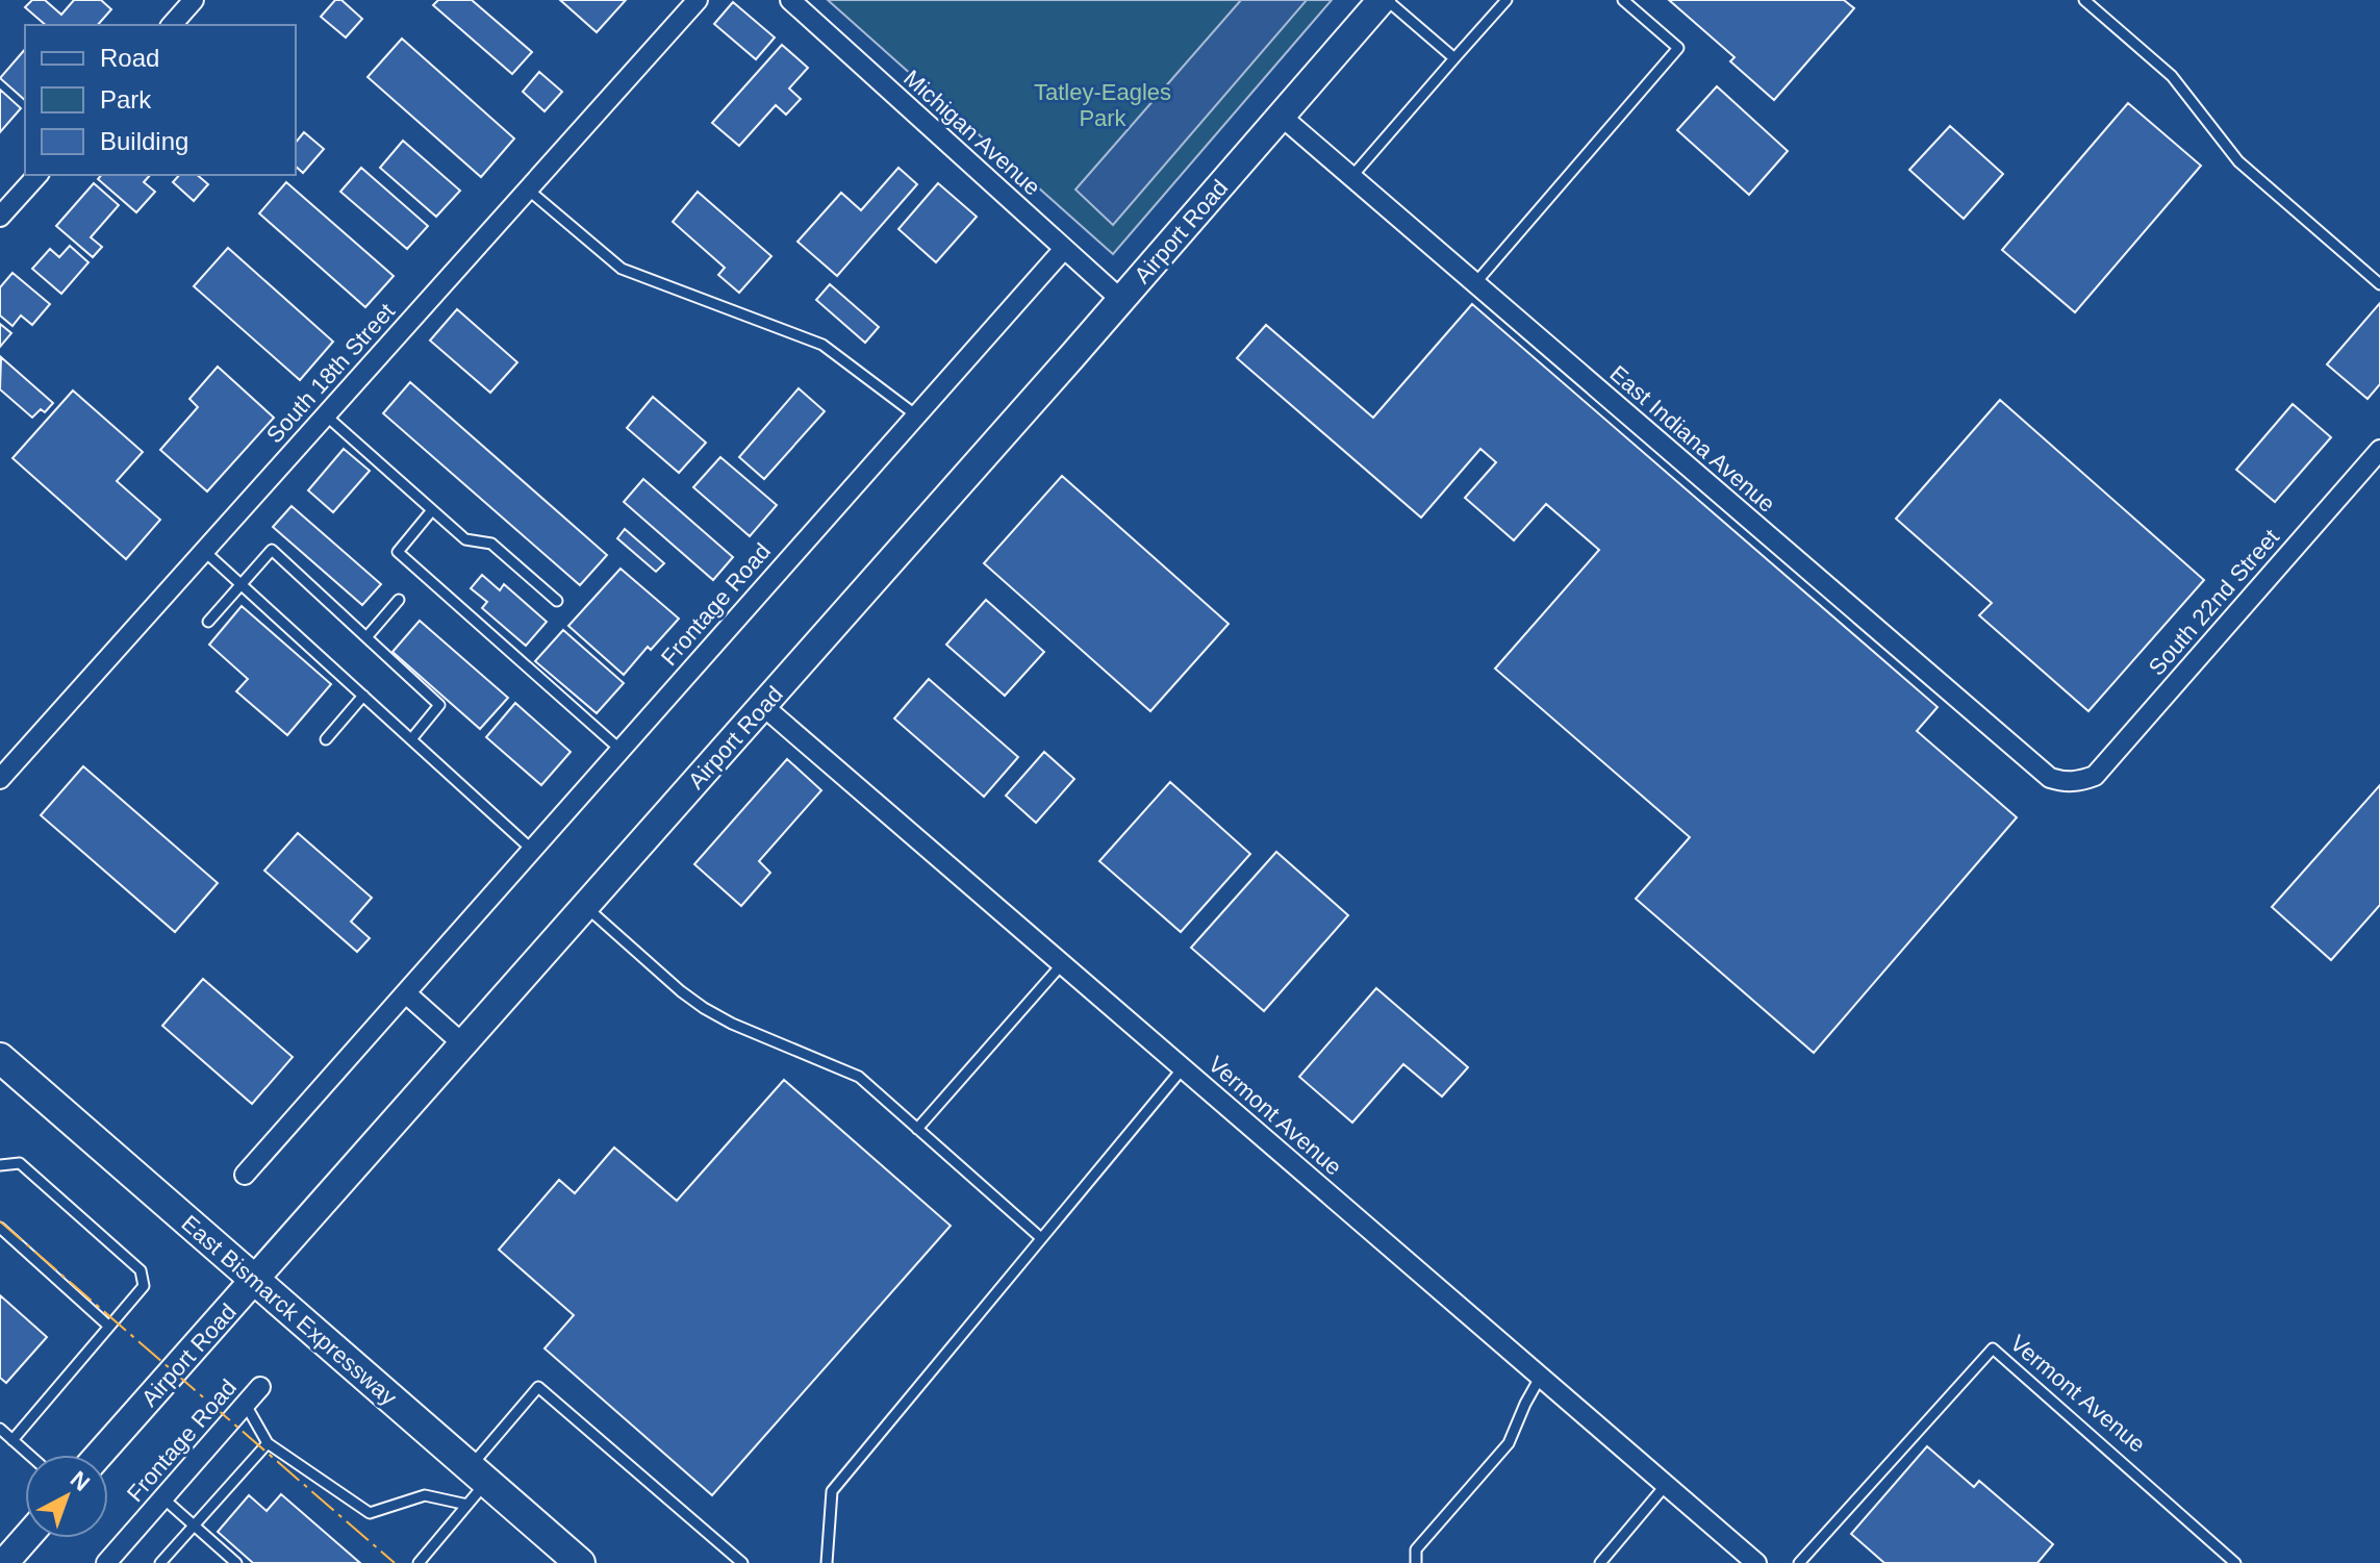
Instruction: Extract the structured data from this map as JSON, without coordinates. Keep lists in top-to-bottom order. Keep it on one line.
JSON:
{"streets":{"main road":["Airport Road","East Bismarck Expressway"],"street":["Michigan Avenue","South 18th Street","East Indiana Avenue","South 22nd Street","Frontage Road","Vermont Avenue"]},"crossings":[["Michigan Avenue","Airport Road"],["Michigan Avenue","Frontage Road"],["Airport Road","East Indiana Avenue"],["Airport Road","Vermont Avenue"],["Airport Road","East Bismarck Expressway"],["East Indiana Avenue","South 22nd Street"]],"parks":["Tatley-Eagles Park"],"legend":["Road","Park","Building"],"north":"top right"}
